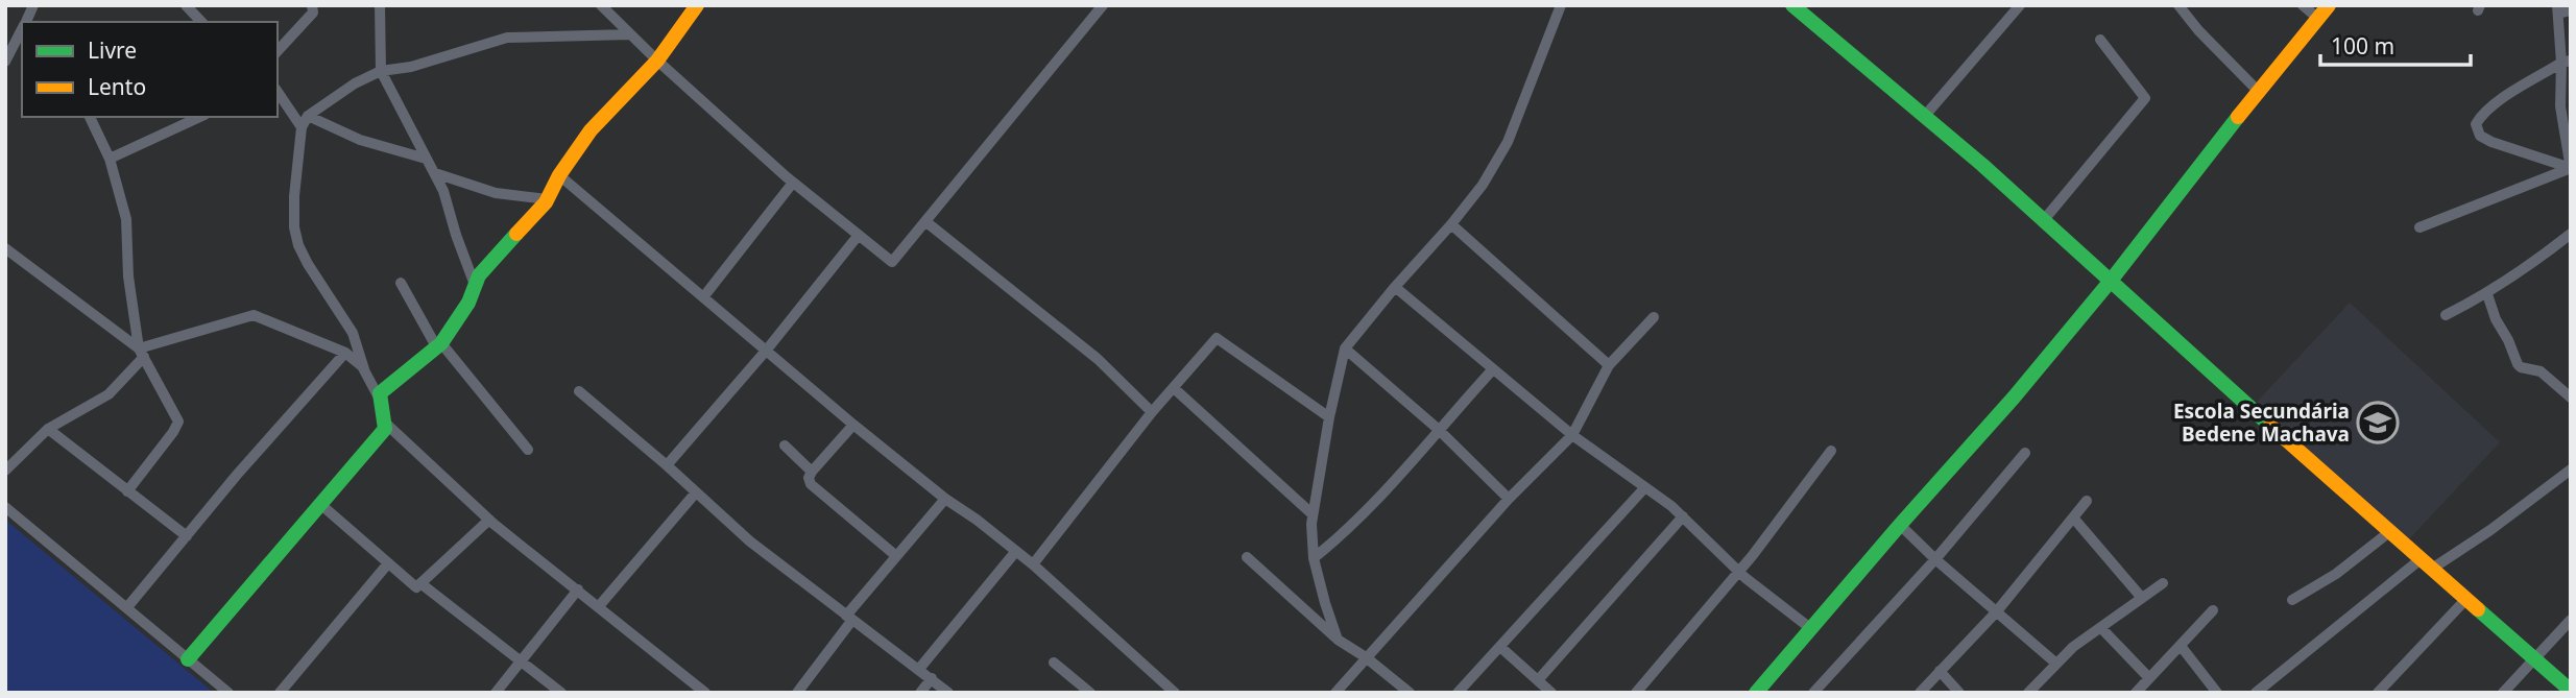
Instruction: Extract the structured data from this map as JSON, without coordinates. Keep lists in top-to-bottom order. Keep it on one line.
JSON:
{"places":{"school or university":["Escola Secundária Bedene Machava"]},"legend":["Livre","Lento"],"scale_bar":"100 m"}
